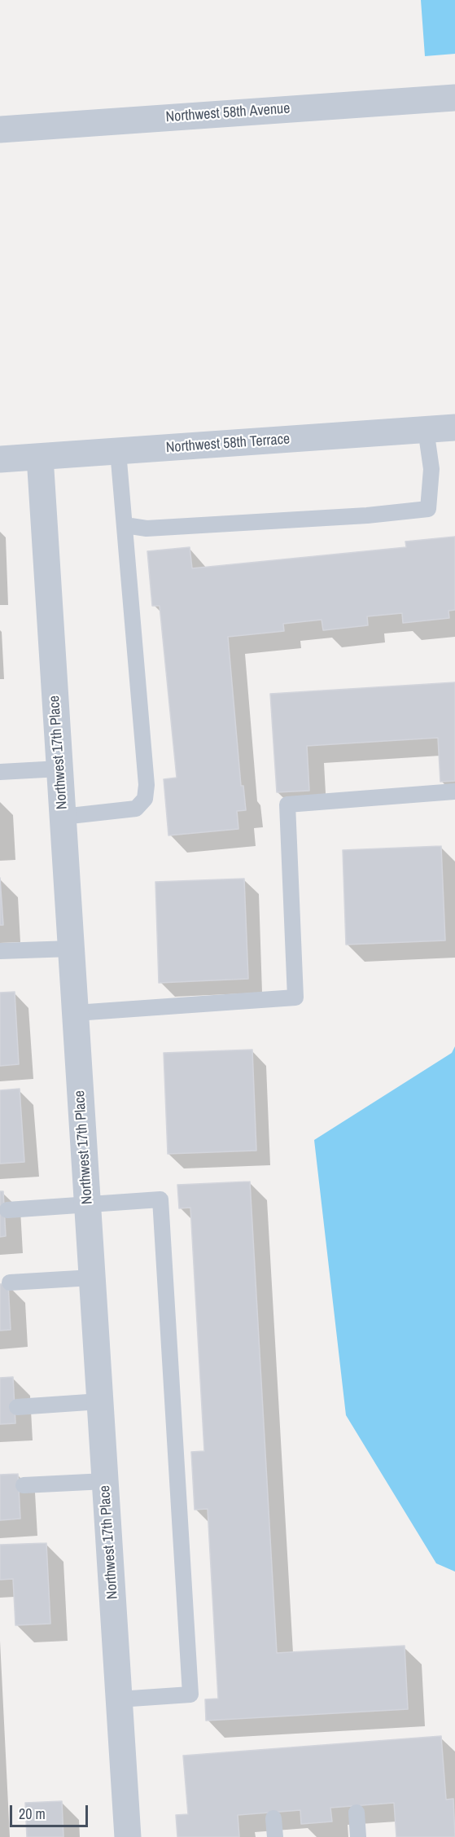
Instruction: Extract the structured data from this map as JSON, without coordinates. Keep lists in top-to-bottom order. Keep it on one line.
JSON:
{"streets":{"street":["Northwest 58th Avenue","Northwest 58th Terrace","Northwest 17th Place"]},"crossings":[["Northwest 58th Terrace","Northwest 17th Place"]],"scale_bar":"20 m"}
